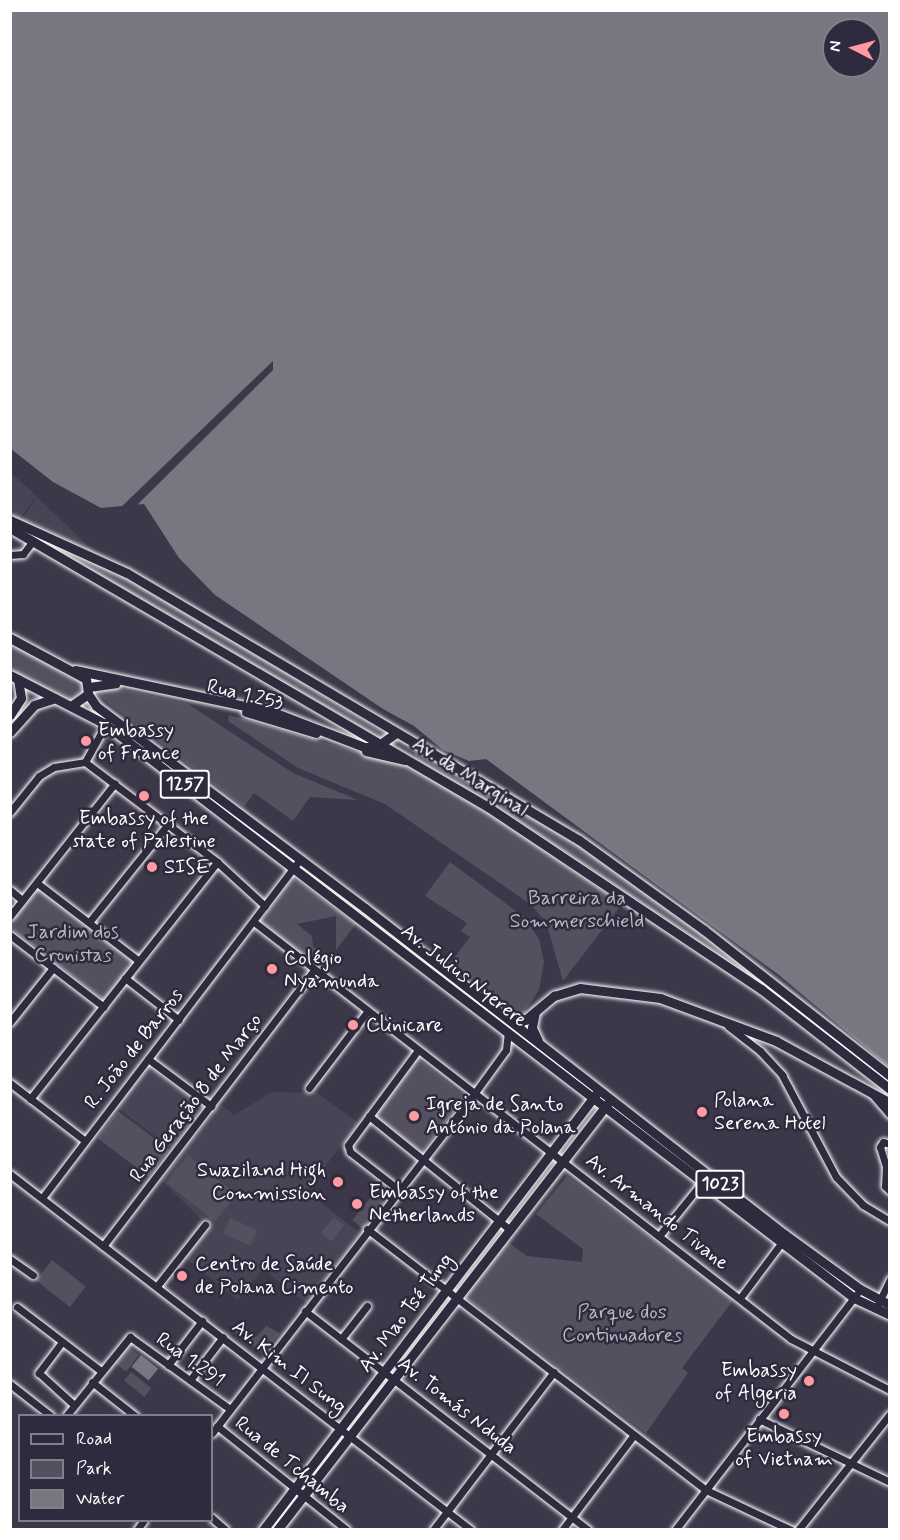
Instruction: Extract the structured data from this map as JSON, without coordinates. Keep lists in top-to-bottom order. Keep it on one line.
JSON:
{"streets":{"main road":["Rua 1.253","Av. da Marginal","1257","Av. Julius Nyerere","1023","Av. Mao Tsé Tung"],"street":["R. João de Barros","Rua Geração 8 de Março","Av. Armando Tivane","Rua 1.291","Av. Kim II Sung","Av. Tomás Nduda","Rua de Tchamba"]},"crossings":[["Rua 1.253","Av. da Marginal"],["Rua 1.253","Av. Julius Nyerere"],["Av. Julius Nyerere","R. João de Barros"],["Av. Julius Nyerere","Av. Mao Tsé Tung"],["R. João de Barros","Av. Armando Tivane"],["R. João de Barros","Av. Kim II Sung"],["Rua Geração 8 de Março","Av. Armando Tivane"],["Rua Geração 8 de Março","Av. Kim II Sung"],["Av. Armando Tivane","Av. Mao Tsé Tung"],["Av. Mao Tsé Tung","Av. Kim II Sung"],["Av. Mao Tsé Tung","Av. Tomás Nduda"],["Av. Mao Tsé Tung","Rua de Tchamba"]],"parks":["Barreira da Sommerschield","Jardim dos Cronistas","Parque dos Continuadores"],"places":["Embassy of France","Embassy of the state of Palestine","SISE","Colégio Nyamunda","Clinicare","Polana Serena Hotel","Igreja de Santo António da Polana","Swaziland High Commission","Embassy of the Netherlands","Centro de Saúde de Polana Cimento","Embassy of Algeria","Embassy of Vietnam"],"legend":["Road","Park","Water"],"north":"left"}
